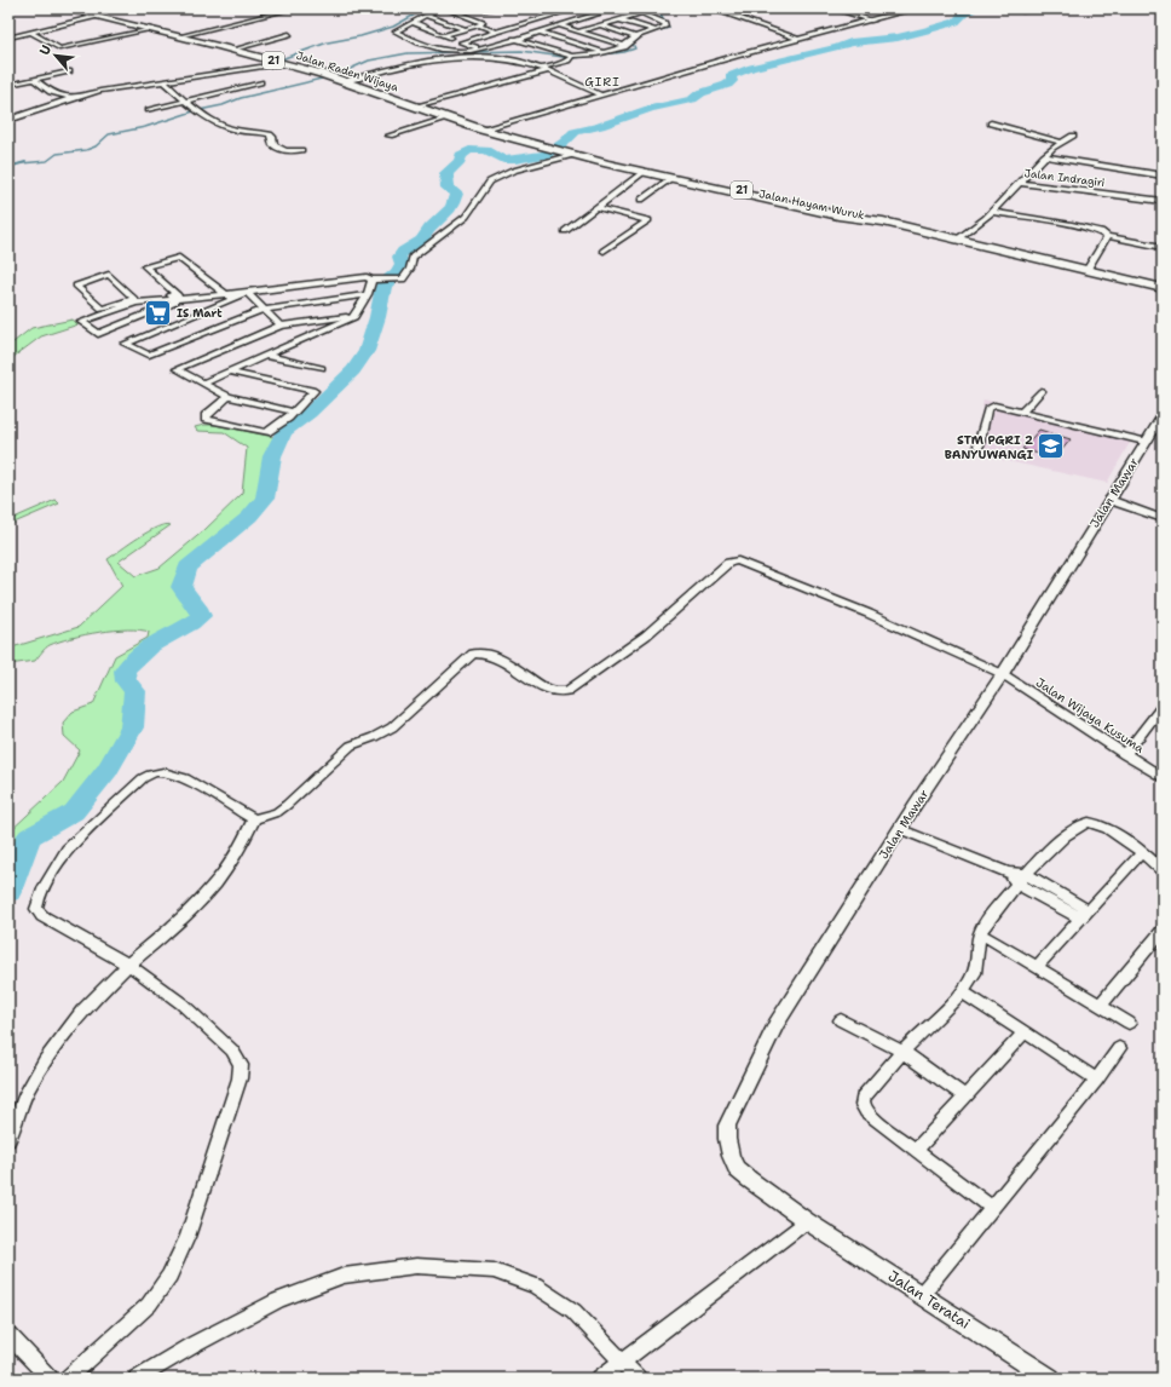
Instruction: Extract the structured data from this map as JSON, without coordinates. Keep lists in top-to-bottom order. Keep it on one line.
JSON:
{"streets":{"highway":["21","Jalan Raden Wijaya","Jalan Hayam Wuruk"],"street":["Jalan Indragiri","Jalan Mawar","Jalan Wijaya Kusuma","Jalan Teratai"]},"crossings":[["Jalan Raden Wijaya","Jalan Hayam Wuruk"],["Jalan Indragiri","Jalan Hayam Wuruk"],["Jalan Mawar","Jalan Wijaya Kusuma"],["Jalan Mawar","Jalan Teratai"]],"districts":["GIRI"],"places":{"supermarket":["IS Mart"],"school or university":["STM PGRI 2 BANYUWANGI"]},"north":"top left"}
